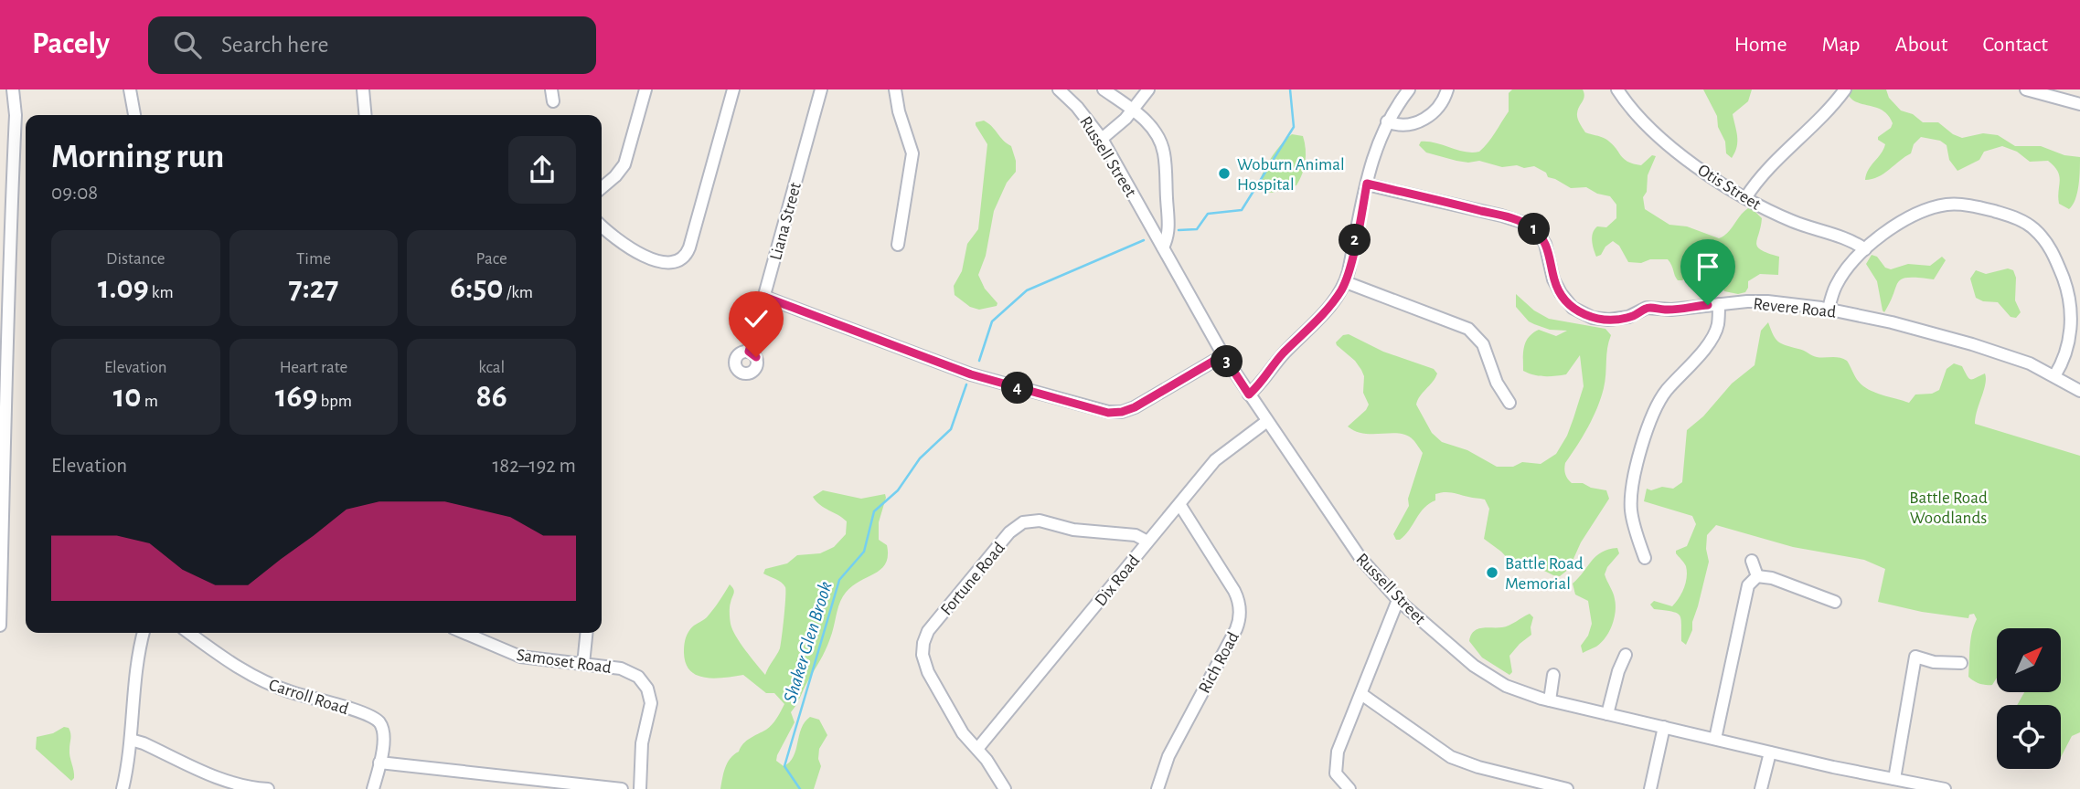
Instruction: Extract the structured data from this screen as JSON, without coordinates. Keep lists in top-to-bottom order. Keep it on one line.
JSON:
{"streets":{"street":["Russell Street","Otis Street","Liana Street","Revere Road","Fortune Road","Dix Road","Samoset Road","Rich Road","Carroll Road"]},"crossings":[["Russell Street","Dix Road"],["Fortune Road","Dix Road"],["Dix Road","Rich Road"]],"water":["Shaker Glen Brook"],"parks":["Battle Road Woodlands"],"places":["Woburn Animal Hospital","Battle Road Memorial"],"north":"top right","page":{"header":"Pacely","search":"Search here","nav":["Home","Map","About","Contact"],"heading":["Morning run","09:08"],"pins":["1","2","3","4"],"stats":[["Distance","1.09 km"],["Time","7:27"],["Pace","6:50 /km"],["Elevation","10 m"],["Heart rate","169 bpm"],["kcal","86"]],"chart":["Elevation","182–192 m"]}}
